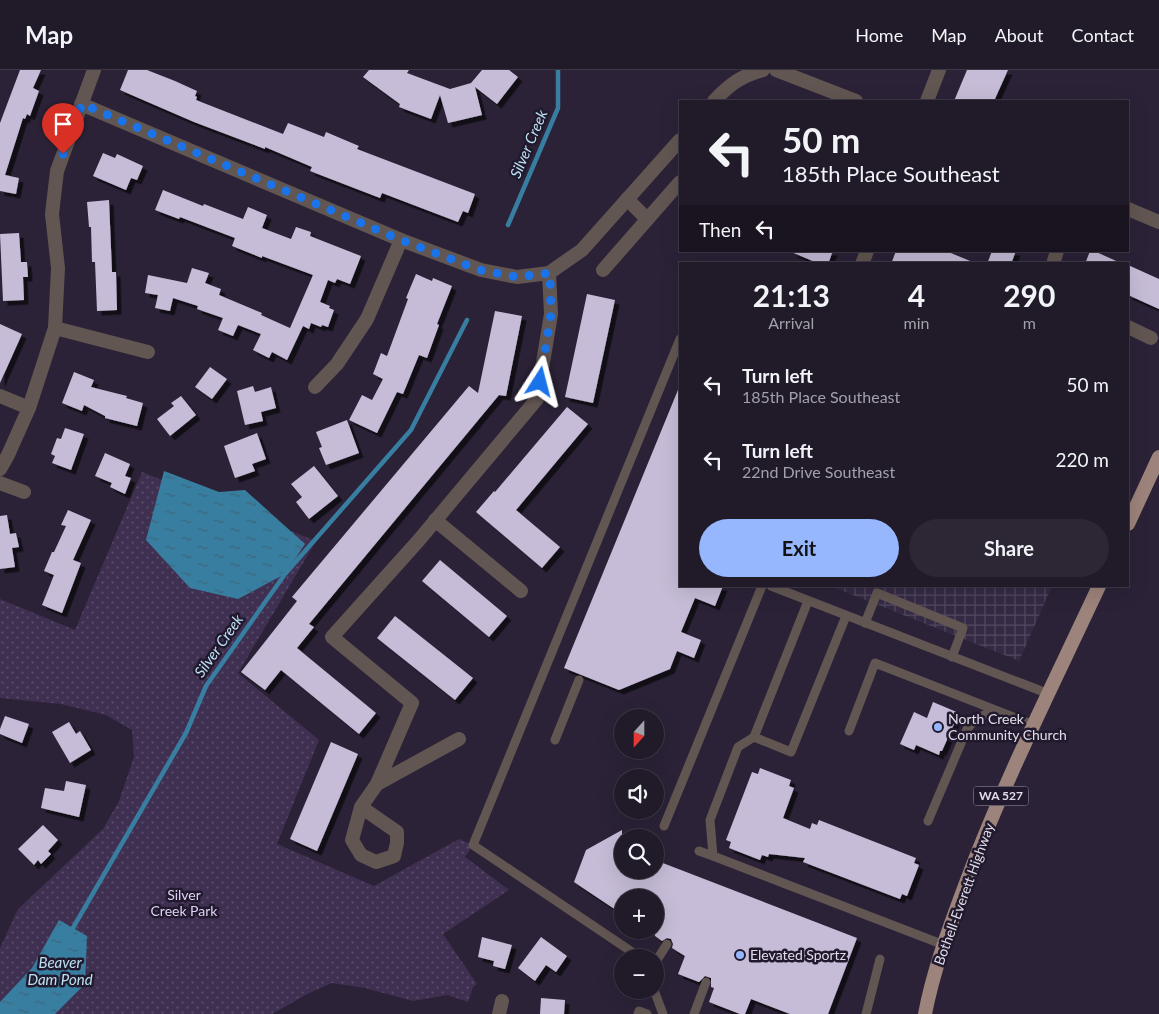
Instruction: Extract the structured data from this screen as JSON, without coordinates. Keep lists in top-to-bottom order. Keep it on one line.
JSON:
{"streets":{"main road":["WA 527","Bothell-Everett Highway"]},"water":["Silver Creek","Beaver Dam Pond"],"parks":["Silver Creek Park"],"places":["North Creek Community Church","Elevated Sportz"],"north":"bottom","page":{"header":"Map","nav":["Home","Map","About","Contact"],"turn":["50 m","185th Place Southeast"],"then":"Then","eta":["21:13","Arrival","4","min","290","m"],"list":[{"name":"Turn left","note":"185th Place Southeast","value":"50 m"},{"name":"Turn left","note":"22nd Drive Southeast","value":"220 m"}],"buttons":["Exit","Share"],"map_buttons":["+","−"]}}
